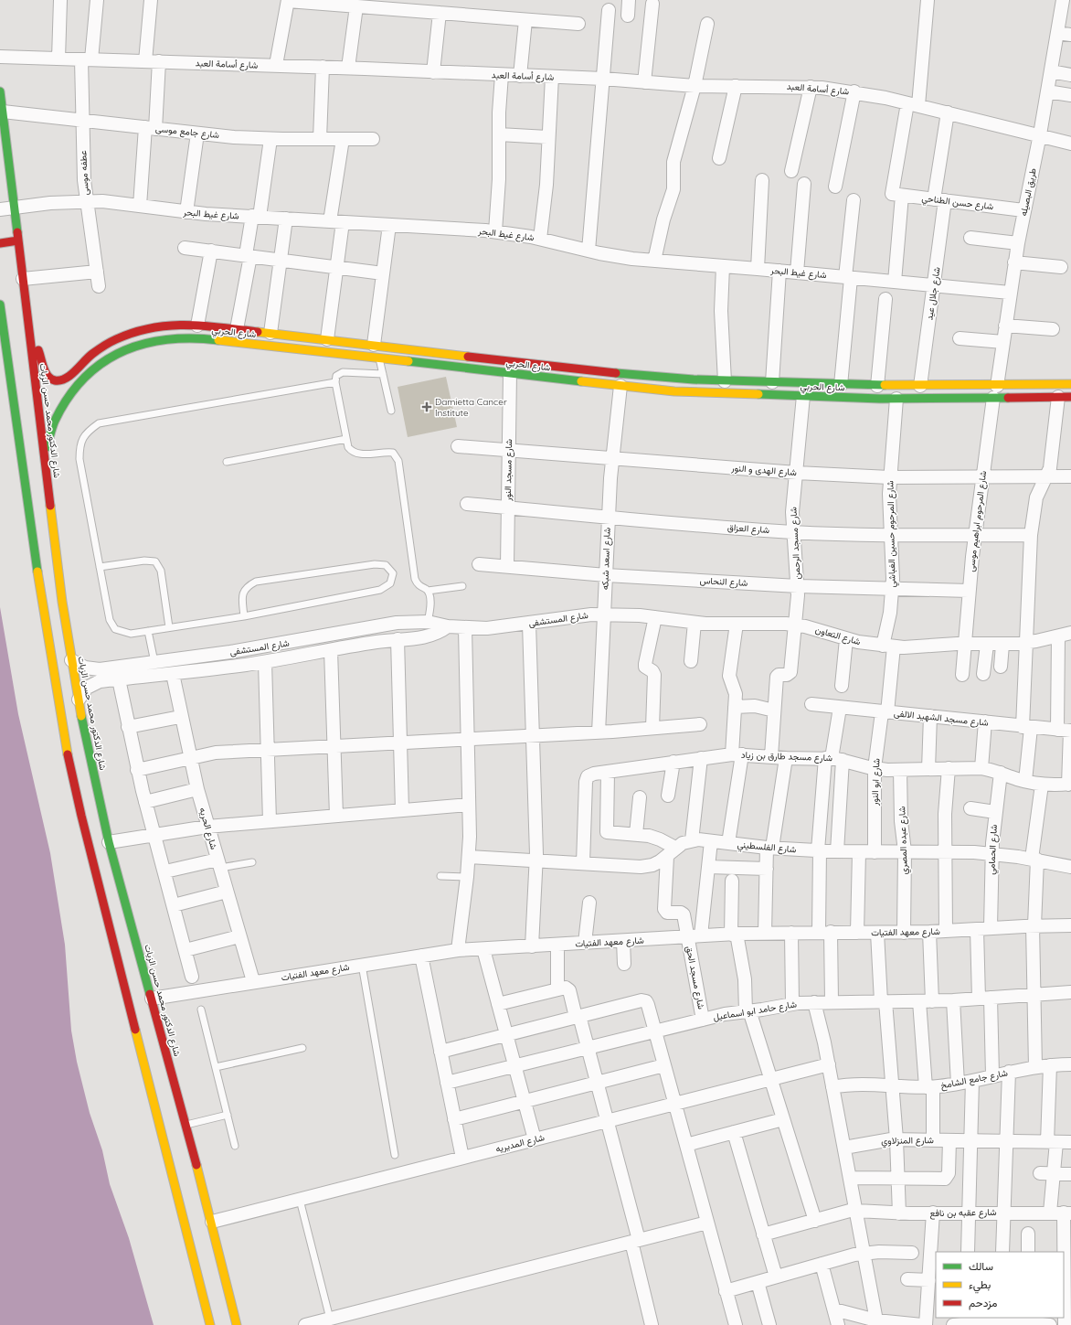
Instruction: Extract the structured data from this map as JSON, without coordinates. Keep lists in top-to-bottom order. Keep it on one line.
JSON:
{"streets":{"street":["شارع أسامة العبد","شارع جامع موسى","عطفه موسى","طريق البصيله","شارع حسن الطناحي","شارع غيط البحر","شارع جلال عيد","شارع الحربي","شارع الدكتور محمد حسن الزيات","شارع مسجد النور","شارع الهدى و النور","شارع المرحوم ابراهيم موسى","شارع العزاق","شارع المرحوم حسين الغباشي","شارع مسجد الرحمن","شارع اسعد شبكه","شارع النحاس","شارع المستشفى","شارع التعاون","شارع مسجد الشهيد الالفى","شارع مسجد طارق بن زياد","شارع ابو النور","شارع الحريه","شارع عبده المصري","شارع الفلسطيني","شارع الحمامي","شارع معهد الفتيات","شارع مسجد الحق","شارع حامد ابو اسماعيل","شارع جامع الشامخ","شارع المنزلاوي","شارع المديريه","شارع عقبه بن نافع"]},"crossings":[["شارع أسامة العبد","عطفه موسى"],["شارع أسامة العبد","طريق البصيله"],["شارع أسامة العبد","شارع جلال عيد"],["شارع جامع موسى","عطفه موسى"],["شارع جامع موسى","شارع الدكتور محمد حسن الزيات"],["عطفه موسى","شارع غيط البحر"],["طريق البصيله","شارع حسن الطناحي"],["طريق البصيله","شارع غيط البحر"],["طريق البصيله","شارع الحربي"],["شارع حسن الطناحي","شارع جلال عيد"],["شارع غيط البحر","شارع جلال عيد"],["شارع غيط البحر","شارع الدكتور محمد حسن الزيات"],["شارع جلال عيد","شارع الحربي"],["شارع الحربي","شارع الدكتور محمد حسن الزيات"],["شارع الحربي","شارع مسجد النور"],["شارع الحربي","شارع المرحوم ابراهيم موسى"],["شارع الحربي","شارع المرحوم حسين الغباشي"],["شارع الحربي","شارع مسجد الرحمن"],["شارع الحربي","شارع اسعد شبكه"],["شارع الدكتور محمد حسن الزيات","شارع المستشفى"],["شارع الدكتور محمد حسن الزيات","شارع معهد الفتيات"],["شارع الدكتور محمد حسن الزيات","شارع المديريه"],["شارع مسجد النور","شارع الهدى و النور"],["شارع مسجد النور","شارع العزاق"],["شارع مسجد النور","شارع النحاس"],["شارع الهدى و النور","شارع المرحوم ابراهيم موسى"],["شارع الهدى و النور","شارع المرحوم حسين الغباشي"],["شارع الهدى و النور","شارع مسجد الرحمن"],["شارع الهدى و النور","شارع اسعد شبكه"],["شارع المرحوم ابراهيم موسى","شارع العزاق"],["شارع المرحوم ابراهيم موسى","شارع النحاس"],["شارع المرحوم ابراهيم موسى","شارع التعاون"],["شارع العزاق","شارع المرحوم حسين الغباشي"],["شارع العزاق","شارع مسجد الرحمن"],["شارع العزاق","شارع اسعد شبكه"],["شارع المرحوم حسين الغباشي","شارع النحاس"],["شارع المرحوم حسين الغباشي","شارع التعاون"],["شارع المرحوم حسين الغباشي","شارع مسجد الشهيد الالفى"],["شارع المرحوم حسين الغباشي","شارع ابو النور"],["شارع مسجد الرحمن","شارع النحاس"],["شارع مسجد الرحمن","شارع التعاون"],["شارع اسعد شبكه","شارع النحاس"],["شارع اسعد شبكه","شارع المستشفى"],["شارع اسعد شبكه","شارع التعاون"],["شارع المستشفى","شارع التعاون"],["شارع المستشفى","شارع الحريه"],["شارع مسجد الشهيد الالفى","شارع ابو النور"],["شارع مسجد طارق بن زياد","شارع ابو النور"],["شارع مسجد طارق بن زياد","شارع عبده المصري"],["شارع مسجد طارق بن زياد","شارع الفلسطيني"],["شارع مسجد طارق بن زياد","شارع الحمامي"],["شارع ابو النور","شارع الفلسطيني"],["شارع الحريه","شارع معهد الفتيات"],["شارع عبده المصري","شارع الفلسطيني"],["شارع عبده المصري","شارع معهد الفتيات"],["شارع الفلسطيني","شارع الحمامي"],["شارع الفلسطيني","شارع مسجد الحق"],["شارع الحمامي","شارع معهد الفتيات"],["شارع معهد الفتيات","شارع مسجد الحق"],["شارع مسجد الحق","شارع حامد ابو اسماعيل"]],"places":{"health":["Damietta Cancer Institute"]},"legend":["سالك","بطيء","مزدحم"]}
